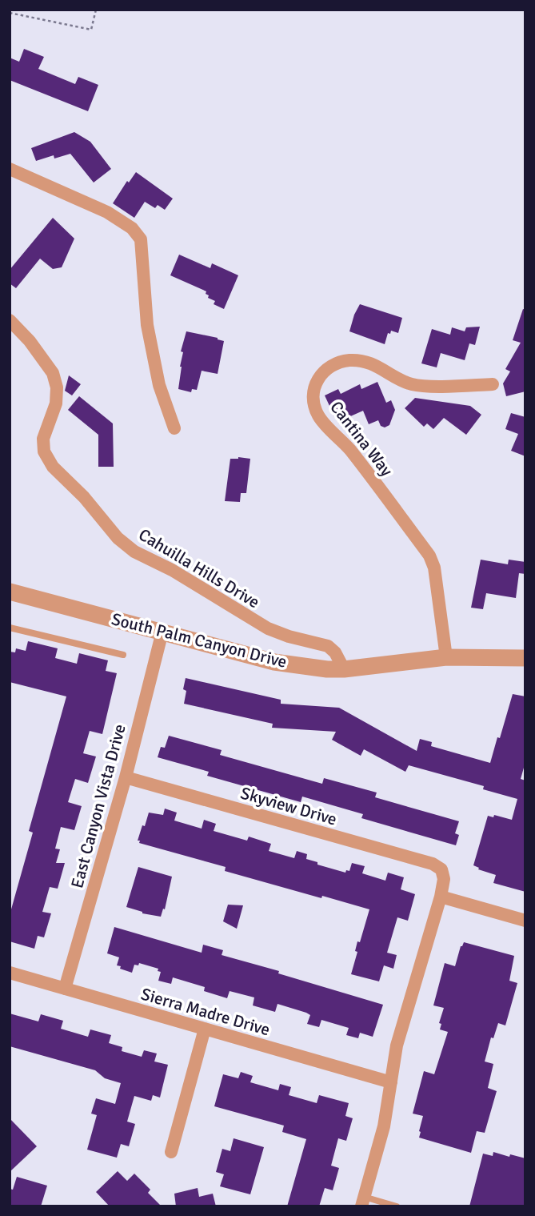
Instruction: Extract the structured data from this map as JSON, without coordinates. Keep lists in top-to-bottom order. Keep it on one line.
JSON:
{"streets":{"street":["Cantina Way","Cahuilla Hills Drive","South Palm Canyon Drive","East Canyon Vista Drive","Skyview Drive","Sierra Madre Drive"]},"crossings":[["Cantina Way","South Palm Canyon Drive"],["Cahuilla Hills Drive","South Palm Canyon Drive"],["South Palm Canyon Drive","East Canyon Vista Drive"],["East Canyon Vista Drive","Skyview Drive"],["East Canyon Vista Drive","Sierra Madre Drive"]]}
